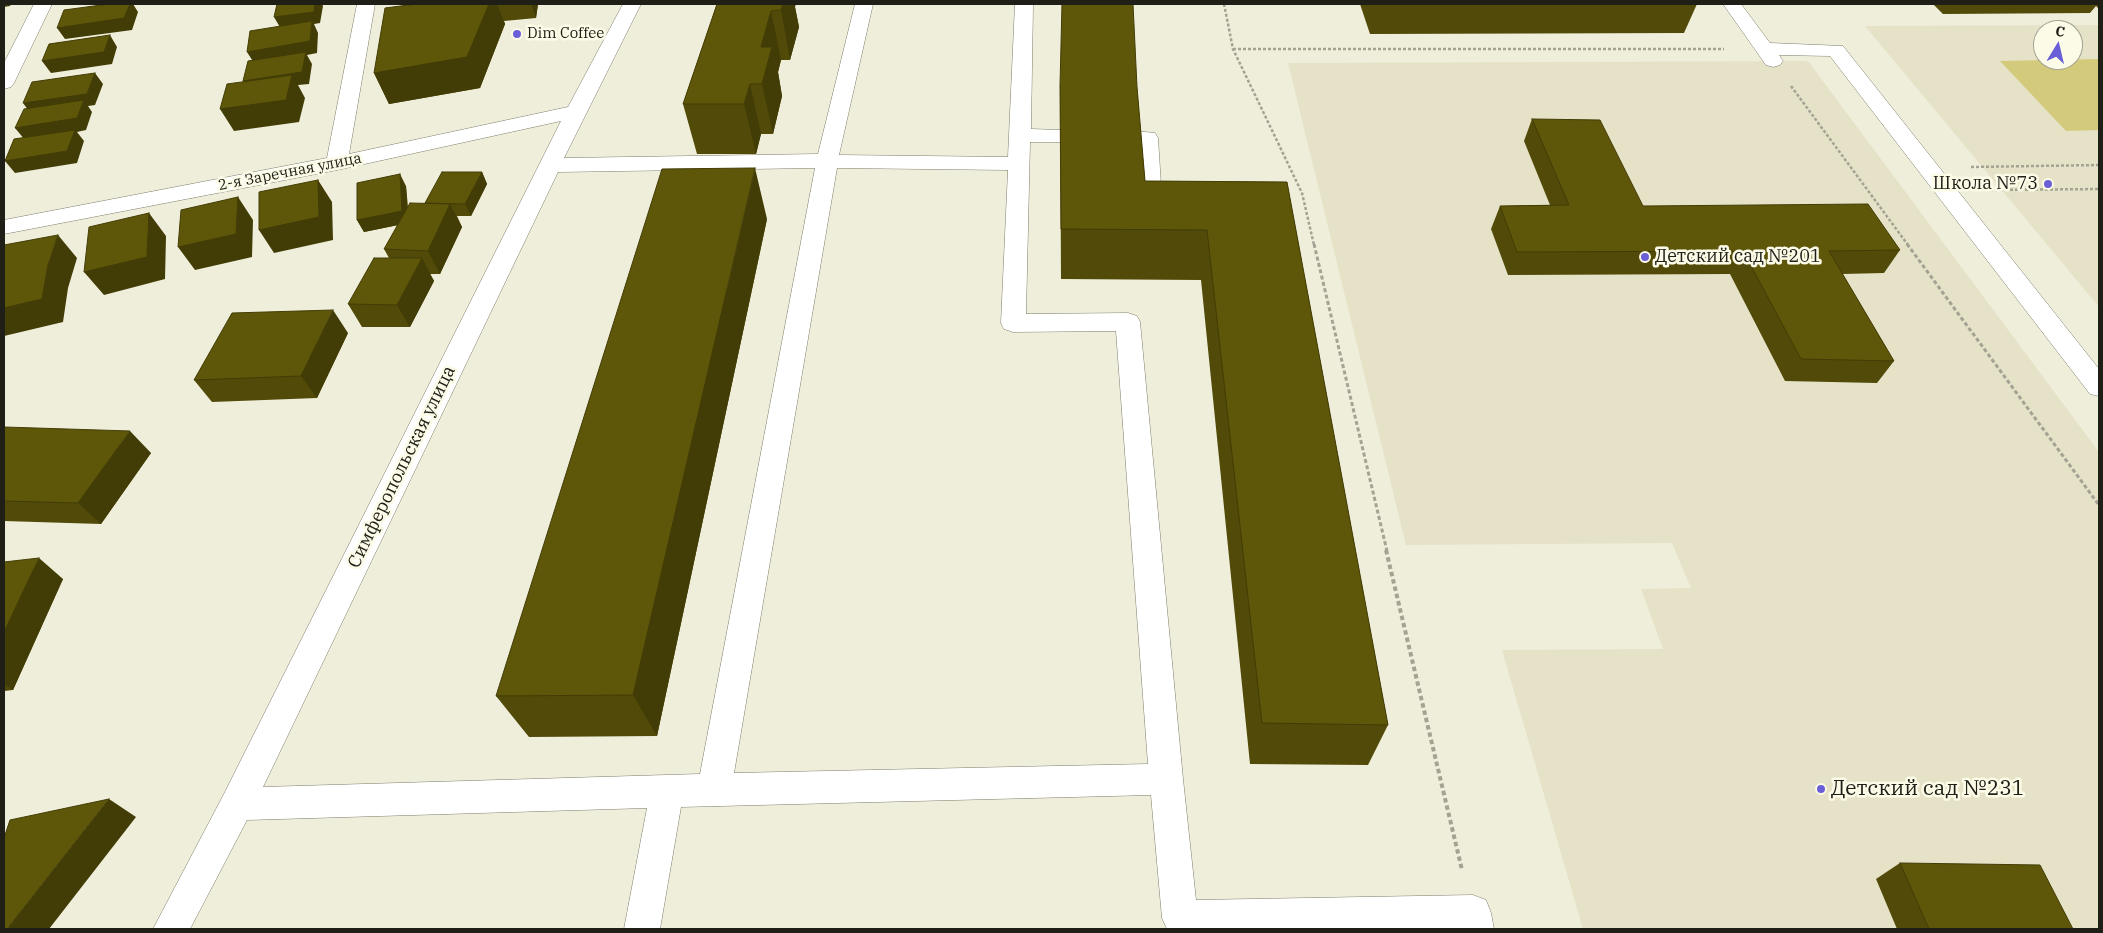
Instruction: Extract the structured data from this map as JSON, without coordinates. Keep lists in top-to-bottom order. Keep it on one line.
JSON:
{"streets":{"street":["2-я Заречная улица","Симферопольская улица"]},"crossings":[["2-я Заречная улица","Симферопольская улица"]],"places":["Dim Coffee","Школа №73","Детский сад №201","Детский сад №231"],"north":"top"}
